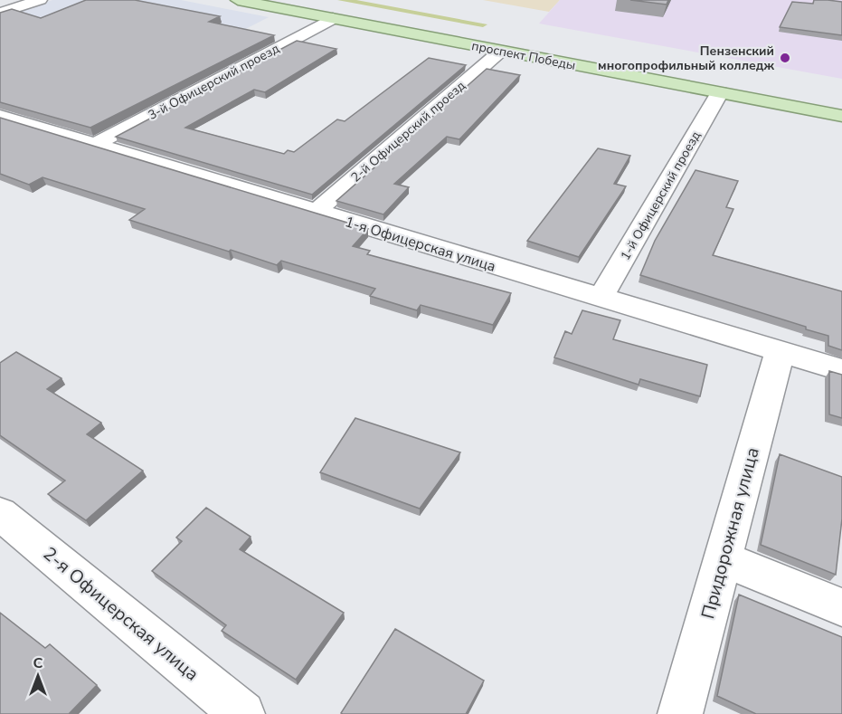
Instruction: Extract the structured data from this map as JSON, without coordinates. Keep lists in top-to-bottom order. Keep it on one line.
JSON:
{"streets":{"main road":["проспект Победы"],"street":["3-й Офицерский проезд","2-й Офицерский проезд","1-й Офицерский проезд","1-я Офицерская улица","Придорожная улица","2-я Офицерская улица"]},"crossings":[["проспект Победы","3-й Офицерский проезд"],["проспект Победы","2-й Офицерский проезд"],["проспект Победы","1-й Офицерский проезд"],["3-й Офицерский проезд","1-я Офицерская улица"],["2-й Офицерский проезд","1-я Офицерская улица"],["1-й Офицерский проезд","1-я Офицерская улица"],["1-я Офицерская улица","Придорожная улица"]],"places":["Пензенский многопрофильный колледж"],"north":"top"}
